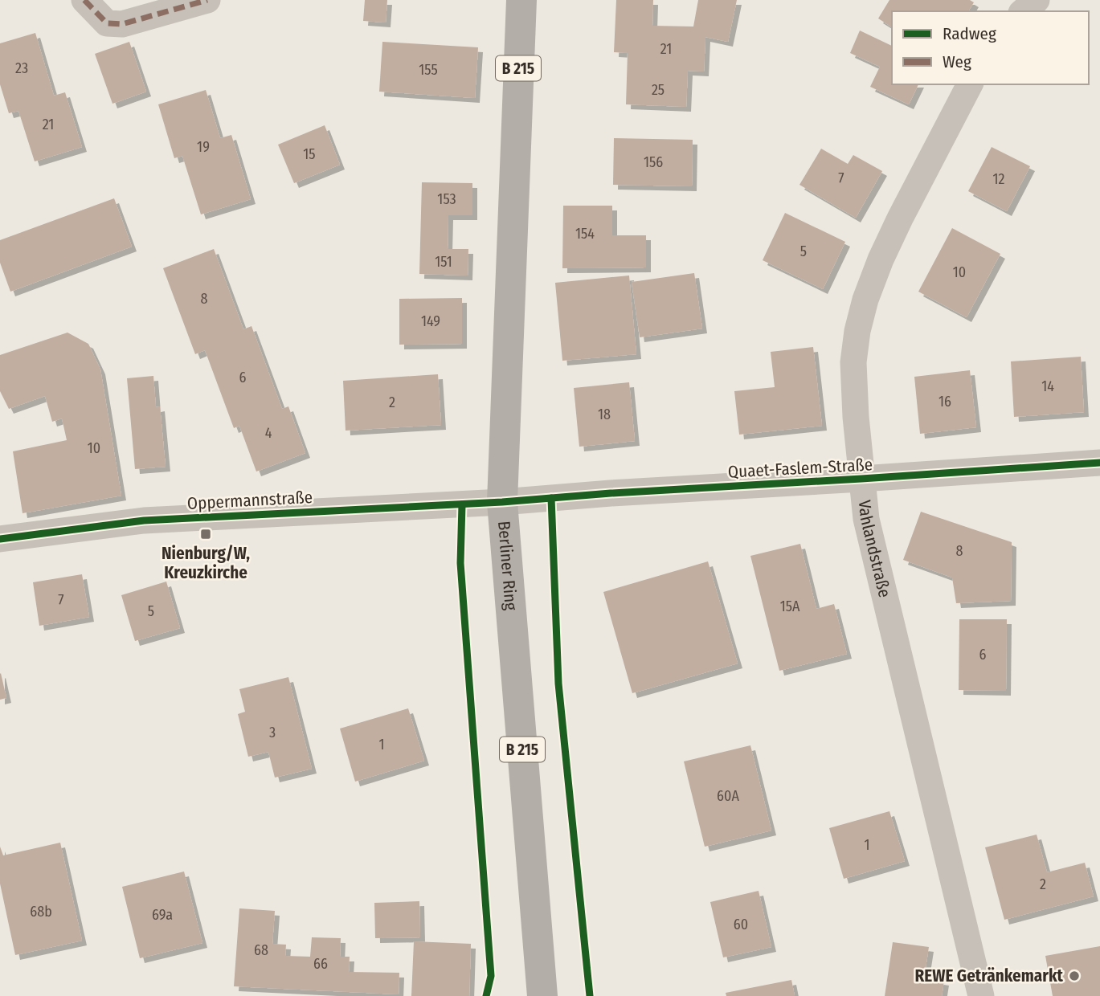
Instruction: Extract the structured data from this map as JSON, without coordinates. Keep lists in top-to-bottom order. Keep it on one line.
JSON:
{"streets":{"main road":["B 215","Berliner Ring"],"street":["Quaet-Faslem-Straße","Oppermannstraße","Vahlandstraße"]},"crossings":[["Quaet-Faslem-Straße","Oppermannstraße"],["Quaet-Faslem-Straße","Vahlandstraße"],["Quaet-Faslem-Straße","Berliner Ring"],["Oppermannstraße","Berliner Ring"]],"places":{"transit":["Nienburg/W, Kreuzkirche"],"other":["REWE Getränkemarkt"]},"house_numbers":["21","23","155","25","21","19","15","156","7","12","153","154","5","151","10","8","149","6","14","16","2","18","4","10","8","7","15A","5","6","3","1","60A","1","2","68b","69a","60","68","66"],"legend":["Radweg","Weg"]}
